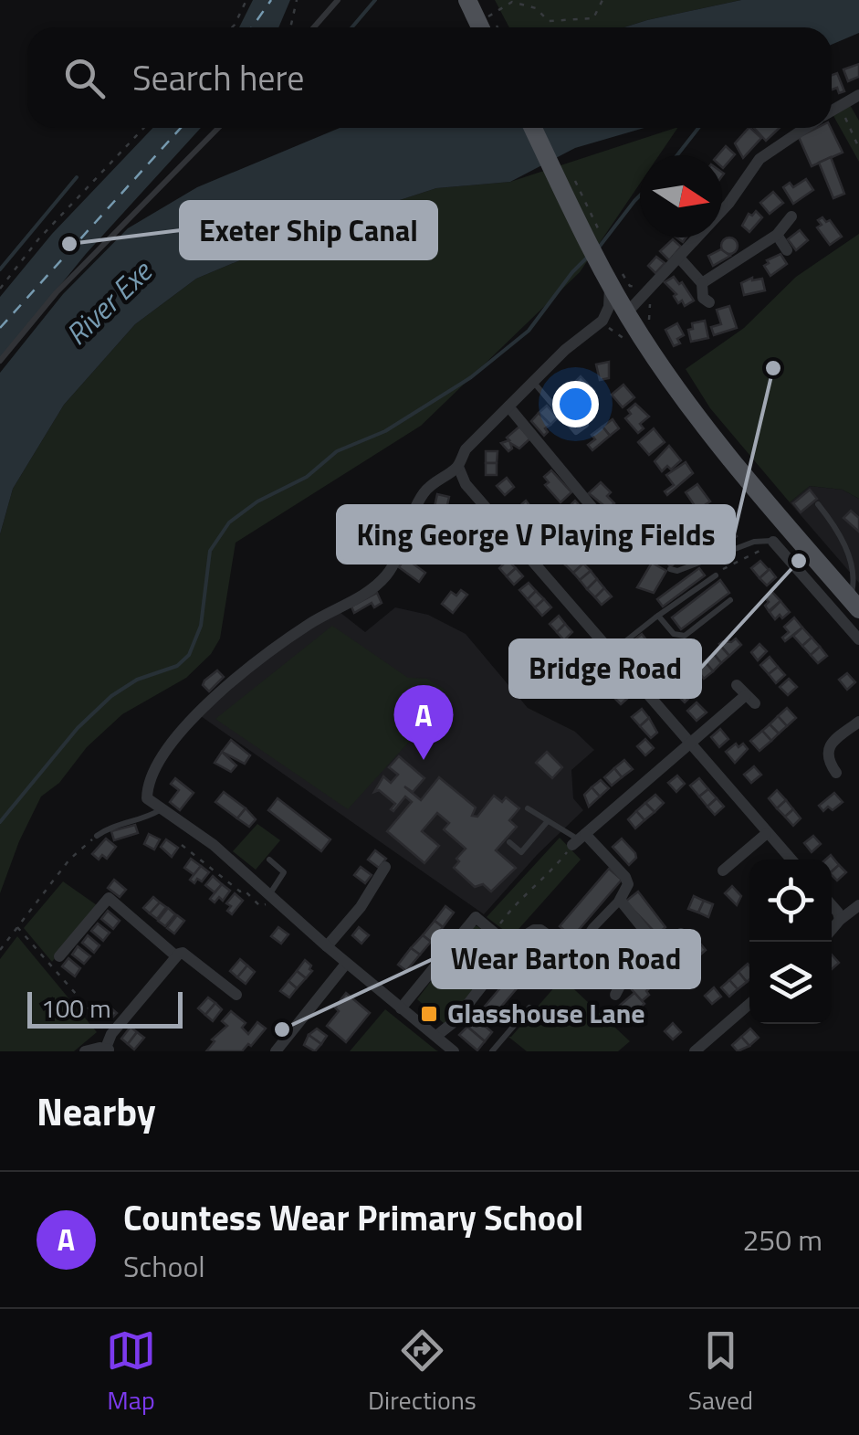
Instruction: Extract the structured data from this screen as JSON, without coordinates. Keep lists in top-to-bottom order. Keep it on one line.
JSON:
{"water":["River Exe"],"places":{"other":["Exeter Ship Canal","King George V Playing Fields","Bridge Road","Wear Barton Road"],"transit":["Glasshouse Lane"]},"scale_bar":"100 m","north":"right","page":{"search":"Search here","pins":"A","scale":"100 m","heading":"Nearby","list":[{"mark":"A","name":"Countess Wear Primary School","note":"School","value":"250 m"}],"nav":["Map","Directions","Saved"]}}
